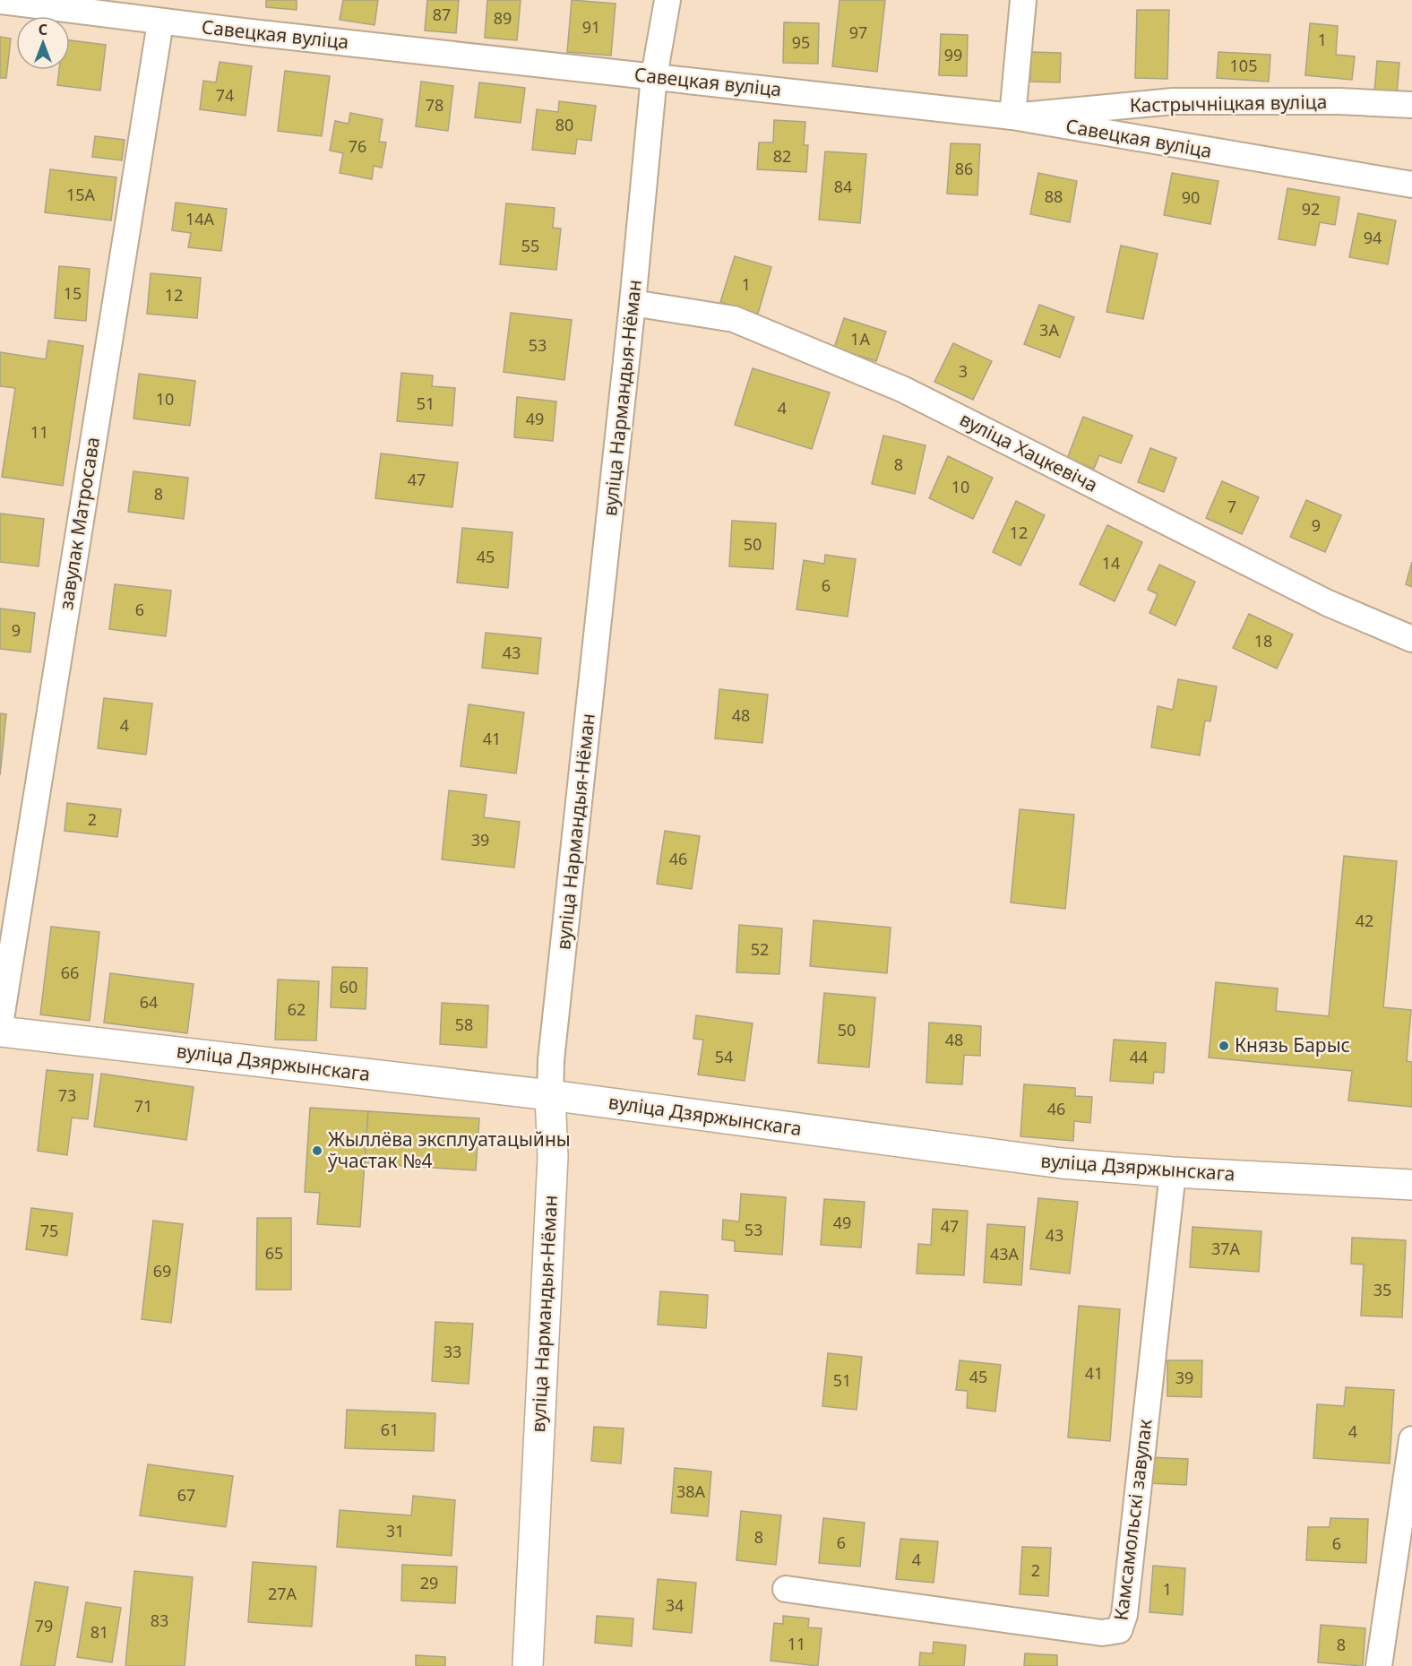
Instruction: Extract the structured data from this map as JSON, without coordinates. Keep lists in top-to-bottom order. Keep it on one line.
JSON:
{"streets":{"street":["Савецкая вуліца","Кастрычніцкая вуліца","вуліца Нармандыя-Нёман","вуліца Хацкевіча","завулак Матросава","вуліца Дзяржынскага","Камсамольскі завулак"]},"crossings":[["Савецкая вуліца","Кастрычніцкая вуліца"],["Савецкая вуліца","вуліца Нармандыя-Нёман"],["Савецкая вуліца","завулак Матросава"],["вуліца Нармандыя-Нёман","вуліца Хацкевіча"],["вуліца Нармандыя-Нёман","вуліца Дзяржынскага"],["вуліца Дзяржынскага","Камсамольскі завулак"]],"places":["Князь Барыс","Жыллёва эксплуатацыйны ўчастак №4"],"house_numbers":["87","89","91","97","1","95","99","105","74","78","80","76","82","86","84","15А","88","90","92","14А","94","55","1","15","12","3А","1А","53","3","10","51","4","49","11","8","47","10","8","7","9","12","50","45","14","6","6","9","18","43","48","4","41","2","39","46","42","52","66","60","64","62","58","50","48","54","44","73","71","46","49","47","53","75","43","37А","65","43А","69","35","33","41","45","39","51","61","4","38А","67","31","8","6","6","4","2","29","1","27А","34","83","79","81","11","8"],"north":"top"}
